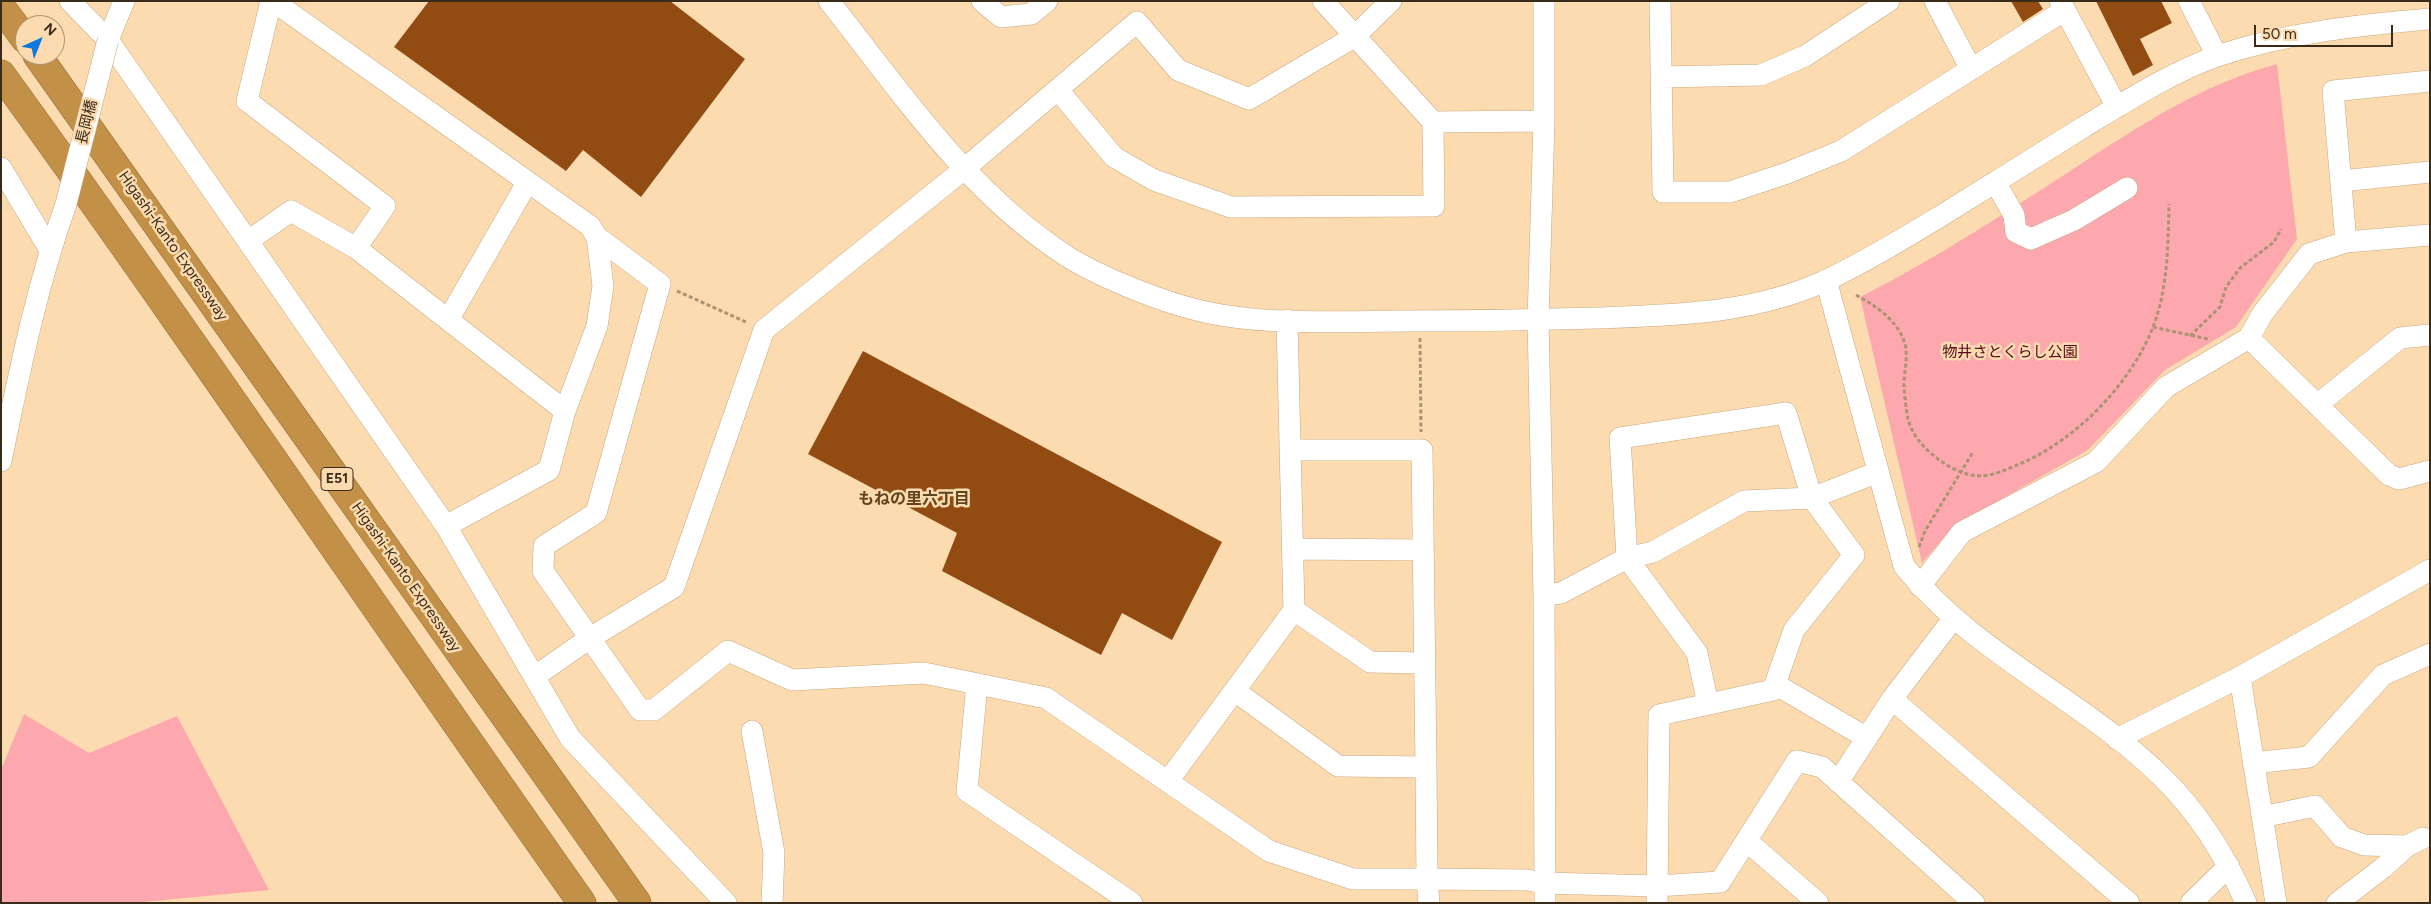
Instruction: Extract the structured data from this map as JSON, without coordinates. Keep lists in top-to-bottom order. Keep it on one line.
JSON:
{"streets":{"highway":["Higashi-Kanto Expressway","E51"],"street":["長岡橋"]},"districts":["もねの里六丁目"],"parks":["物井さとくらし公園"],"scale_bar":"50 m","north":"top right"}
